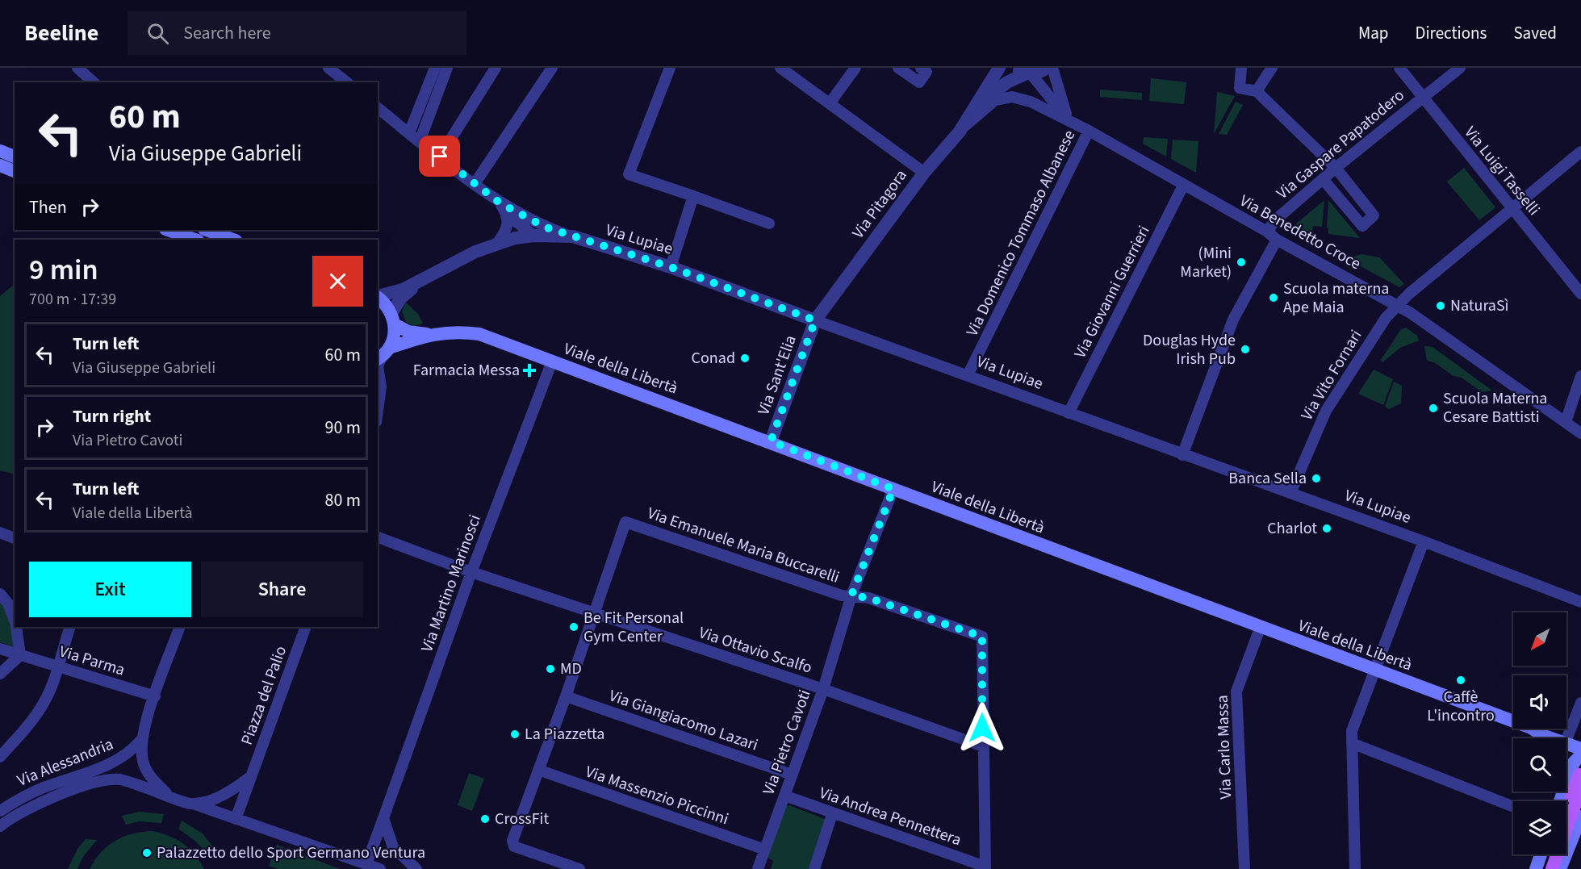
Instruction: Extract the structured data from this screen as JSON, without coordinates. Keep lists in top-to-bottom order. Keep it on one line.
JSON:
{"streets":{"main road":["Viale della Libertà"],"street":["Via Gaspare Papatodero","Via Luigi Tasselli","Via Pitagora","Via Benedetto Croce","Via Domenico Tommaso Albanese","Via Lupiae","Via Giovanni Guerrieri","Via Sant'Elia","Via Vito Fornari","Via Emanuele Maria Buccarelli","Via Martino Marinosci","Via Ottavio Scalfo","Via Parma","Piazza del Palio","Via Giangiacomo Lazari","Via Pietro Cavoti","Via Carlo Massa","Via Alessandria","Via Massenzio Piccinni","Via Andrea Pennettera"]},"crossings":[["Via Gaspare Papatodero","Via Luigi Tasselli"],["Via Gaspare Papatodero","Via Benedetto Croce"],["Via Luigi Tasselli","Via Vito Fornari"],["Via Pitagora","Via Benedetto Croce"],["Via Pitagora","Via Lupiae"],["Via Pitagora","Via Sant'Elia"],["Via Benedetto Croce","Via Domenico Tommaso Albanese"],["Via Benedetto Croce","Via Giovanni Guerrieri"],["Via Benedetto Croce","Via Vito Fornari"],["Via Domenico Tommaso Albanese","Via Lupiae"],["Via Lupiae","Via Giovanni Guerrieri"],["Via Lupiae","Viale della Libertà"],["Via Lupiae","Via Sant'Elia"],["Via Lupiae","Via Vito Fornari"],["Viale della Libertà","Via Sant'Elia"],["Viale della Libertà","Via Martino Marinosci"],["Viale della Libertà","Via Pietro Cavoti"],["Viale della Libertà","Via Carlo Massa"],["Via Emanuele Maria Buccarelli","Via Ottavio Scalfo"],["Via Emanuele Maria Buccarelli","Via Pietro Cavoti"],["Via Martino Marinosci","Via Ottavio Scalfo"],["Via Ottavio Scalfo","Via Pietro Cavoti"],["Via Parma","Via Alessandria"],["Via Giangiacomo Lazari","Via Pietro Cavoti"],["Via Pietro Cavoti","Via Massenzio Piccinni"],["Via Pietro Cavoti","Via Andrea Pennettera"]],"places":{"other":["(Mini Market)","Scuola materna Ape Maia","NaturaSì","Douglas Hyde Irish Pub","Conad","Scuola Materna Cesare Battisti","Banca Sella","Charlot","Be Fit Personal Gym Center","MD","Caffè L'incontro","La Piazzetta","CrossFit","Palazzetto dello Sport Germano Ventura"],"health":["Farmacia Messa"]},"north":"bottom left","page":{"header":"Beeline","search":"Search here","nav":["Map","Directions","Saved"],"turn":["60 m","Via Giuseppe Gabrieli"],"then":"Then","heading":["9 min","700 m · 17:39"],"list":[{"name":"Turn left","note":"Via Giuseppe Gabrieli","value":"60 m"},{"name":"Turn right","note":"Via Pietro Cavoti","value":"90 m"},{"name":"Turn left","note":"Viale della Libertà","value":"80 m"}],"buttons":["Exit","Share"]}}
